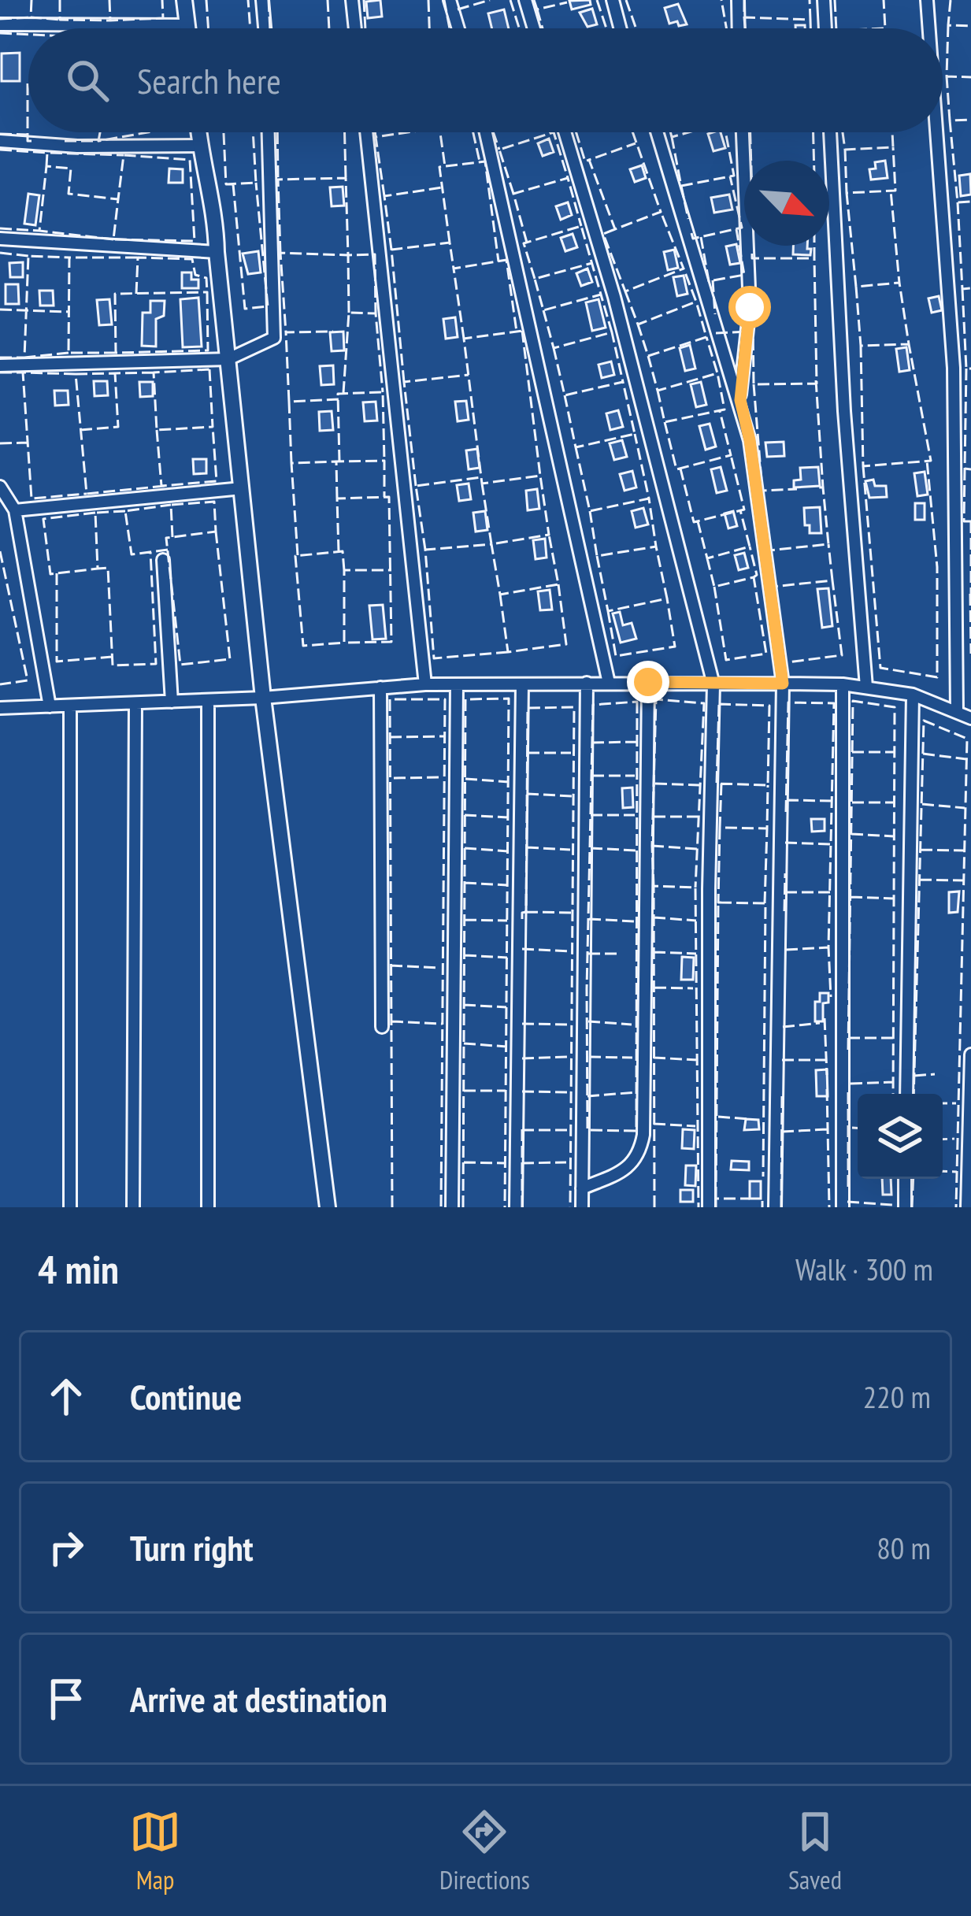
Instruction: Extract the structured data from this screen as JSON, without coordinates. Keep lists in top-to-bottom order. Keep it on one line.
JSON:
{"north":"bottom right","page":{"search":"Search here","heading":["4 min","Walk · 300 m"],"list":[["Continue","220 m"],["Turn right","80 m"],"Arrive at destination"],"nav":["Map","Directions","Saved"]}}
